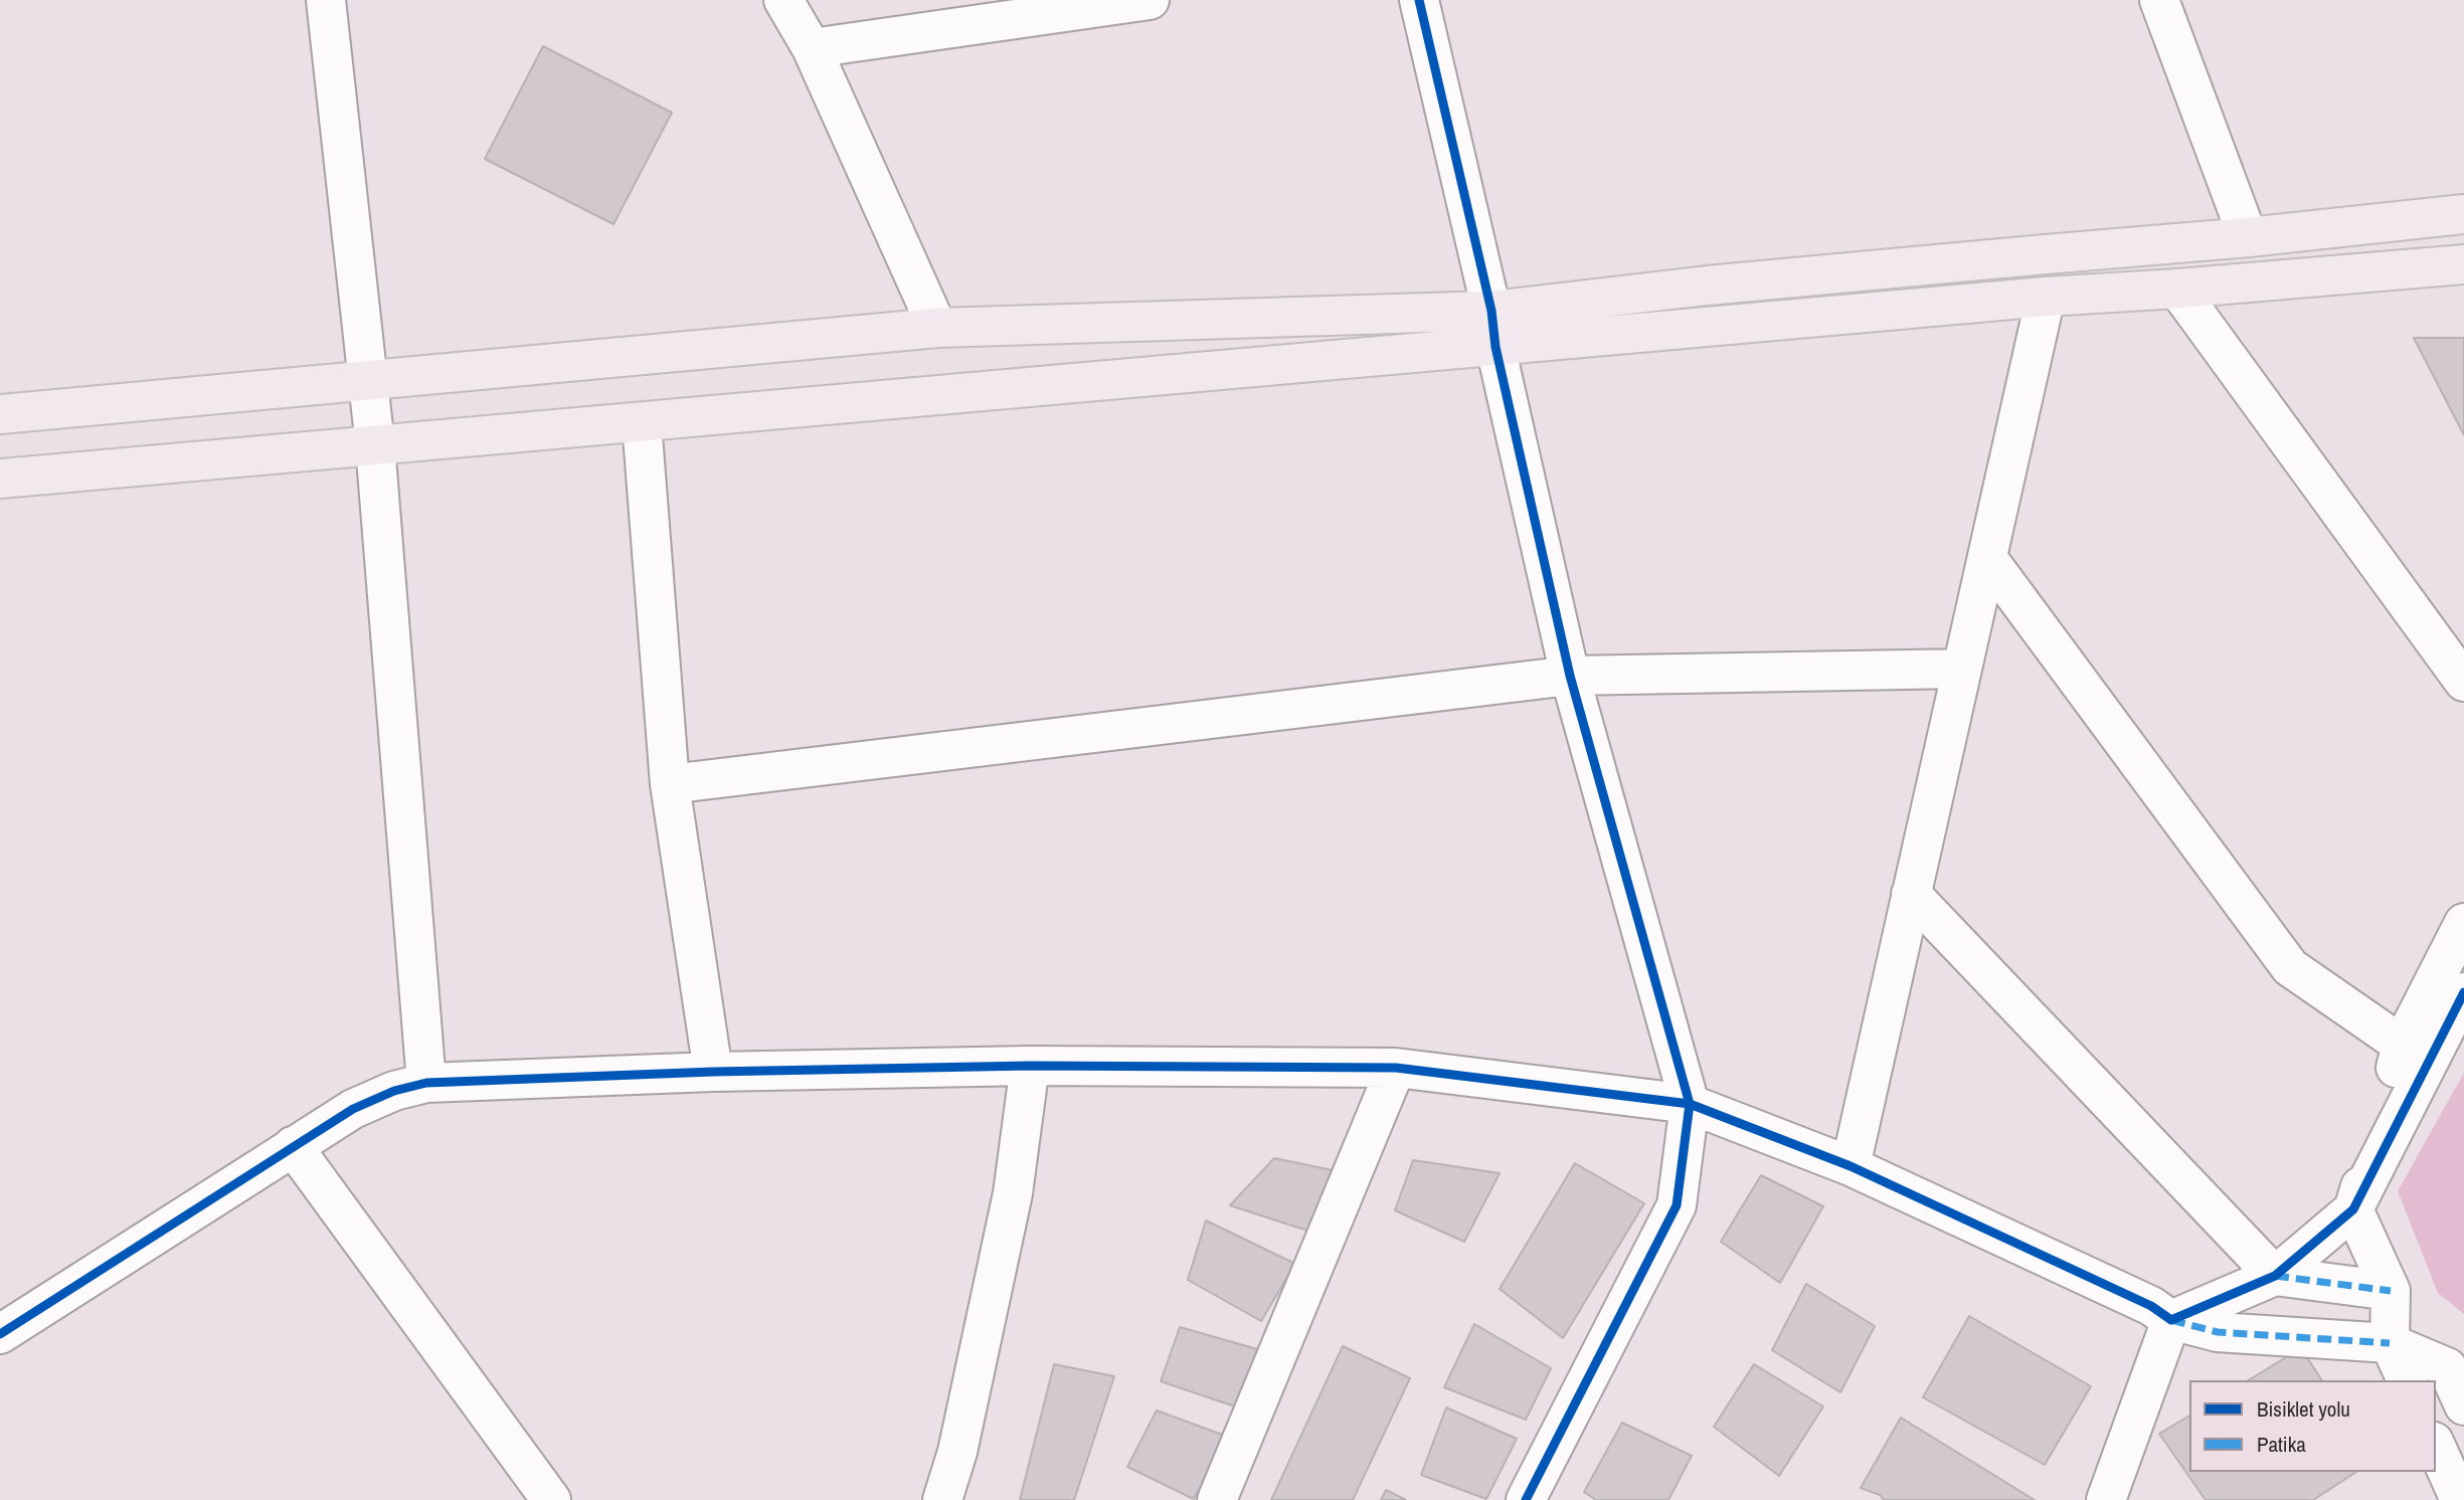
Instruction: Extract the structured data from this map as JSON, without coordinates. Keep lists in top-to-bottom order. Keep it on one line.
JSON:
{"legend":["Bisiklet yolu","Patika"]}
